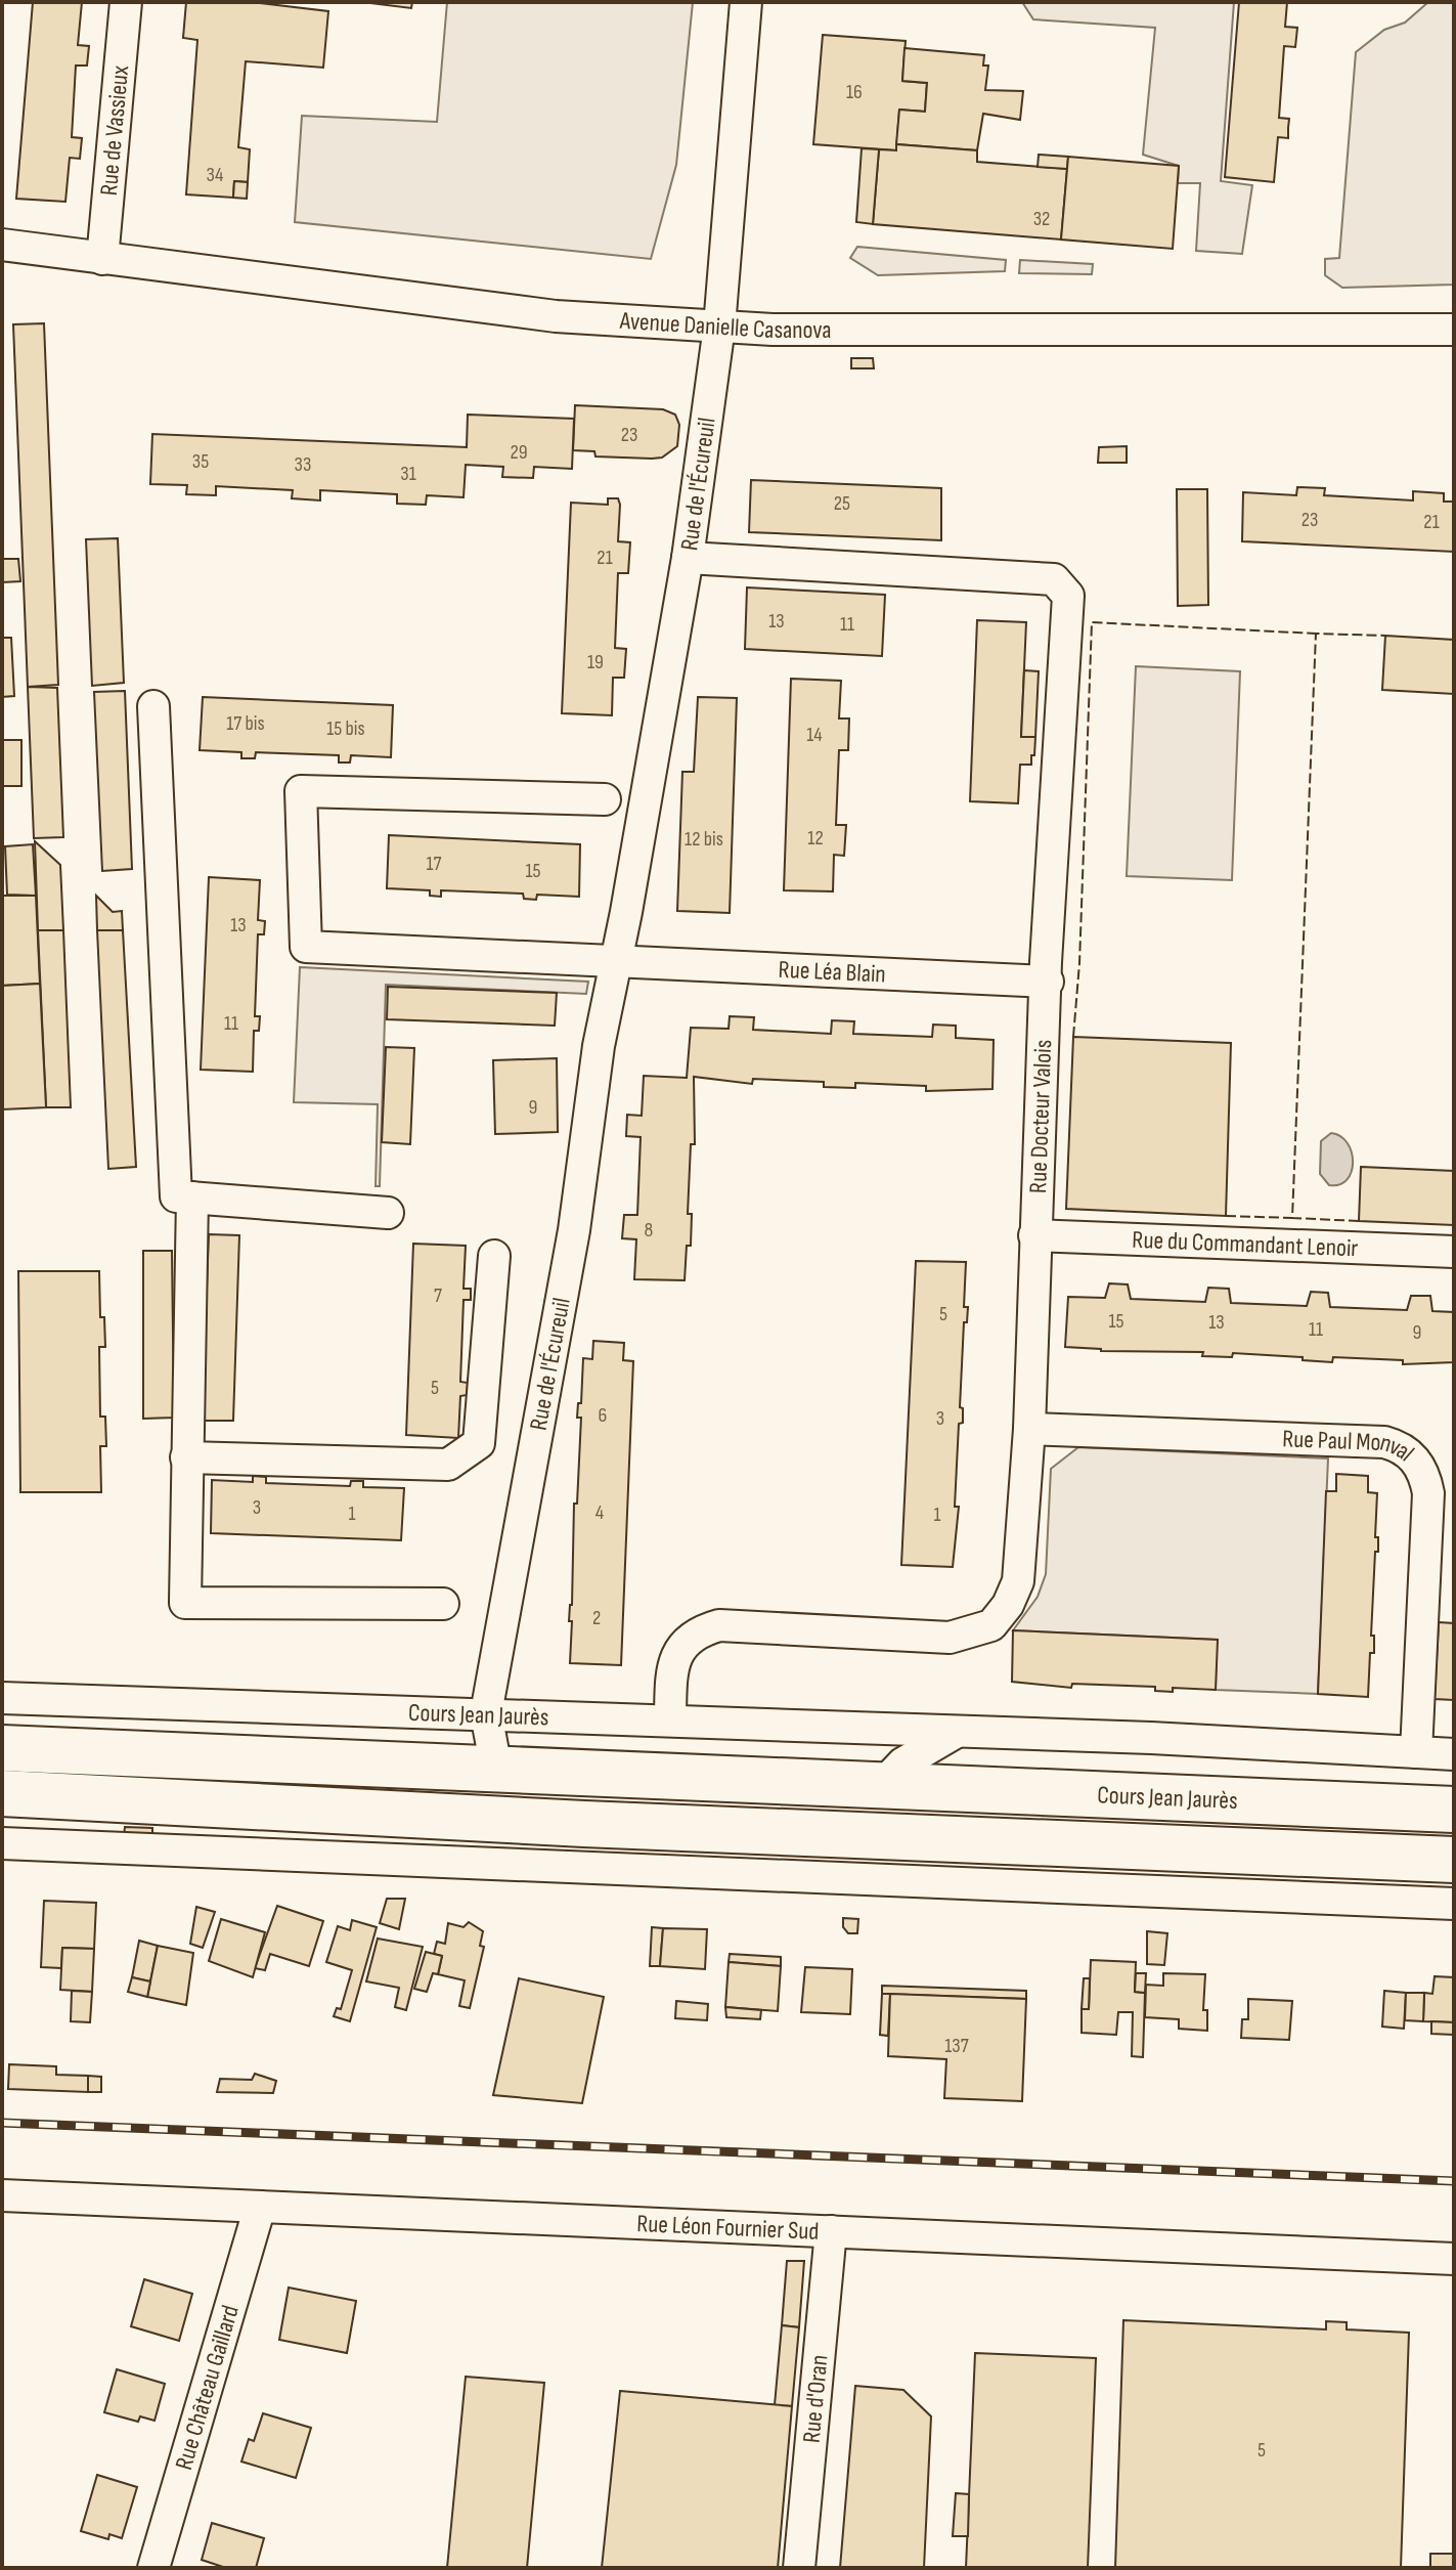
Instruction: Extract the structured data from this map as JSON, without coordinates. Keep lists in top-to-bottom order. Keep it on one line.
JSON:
{"streets":{"main road":["Cours Jean Jaurès"],"street":["Rue de Vassieux","Avenue Danielle Casanova","Rue de l'Écureuil","Rue Léa Blain","Rue Docteur Valois","Rue du Commandant Lenoir","Rue Paul Monval","Rue Léon Fournier Sud","Rue Château Gaillard","Rue d'Oran"]},"crossings":[["Rue de Vassieux","Avenue Danielle Casanova"],["Avenue Danielle Casanova","Rue de l'Écureuil"],["Rue de l'Écureuil","Rue Léa Blain"],["Rue de l'Écureuil","Rue Docteur Valois"],["Rue de l'Écureuil","Cours Jean Jaurès"],["Rue Léa Blain","Rue Docteur Valois"],["Rue Docteur Valois","Rue du Commandant Lenoir"],["Rue Docteur Valois","Rue Paul Monval"],["Rue Docteur Valois","Cours Jean Jaurès"],["Rue Paul Monval","Cours Jean Jaurès"],["Rue Léon Fournier Sud","Rue Château Gaillard"],["Rue Léon Fournier Sud","Rue d'Oran"]],"house_numbers":["16","34","32","23","29","35","33","31","25","23","21","21","13","11","19","17 bis","15 bis","14","12","12 bis","17","15","13","11","9","8","7","5","15","13","11","9","5","6","3","3","4","1","1","2","137","5"]}
